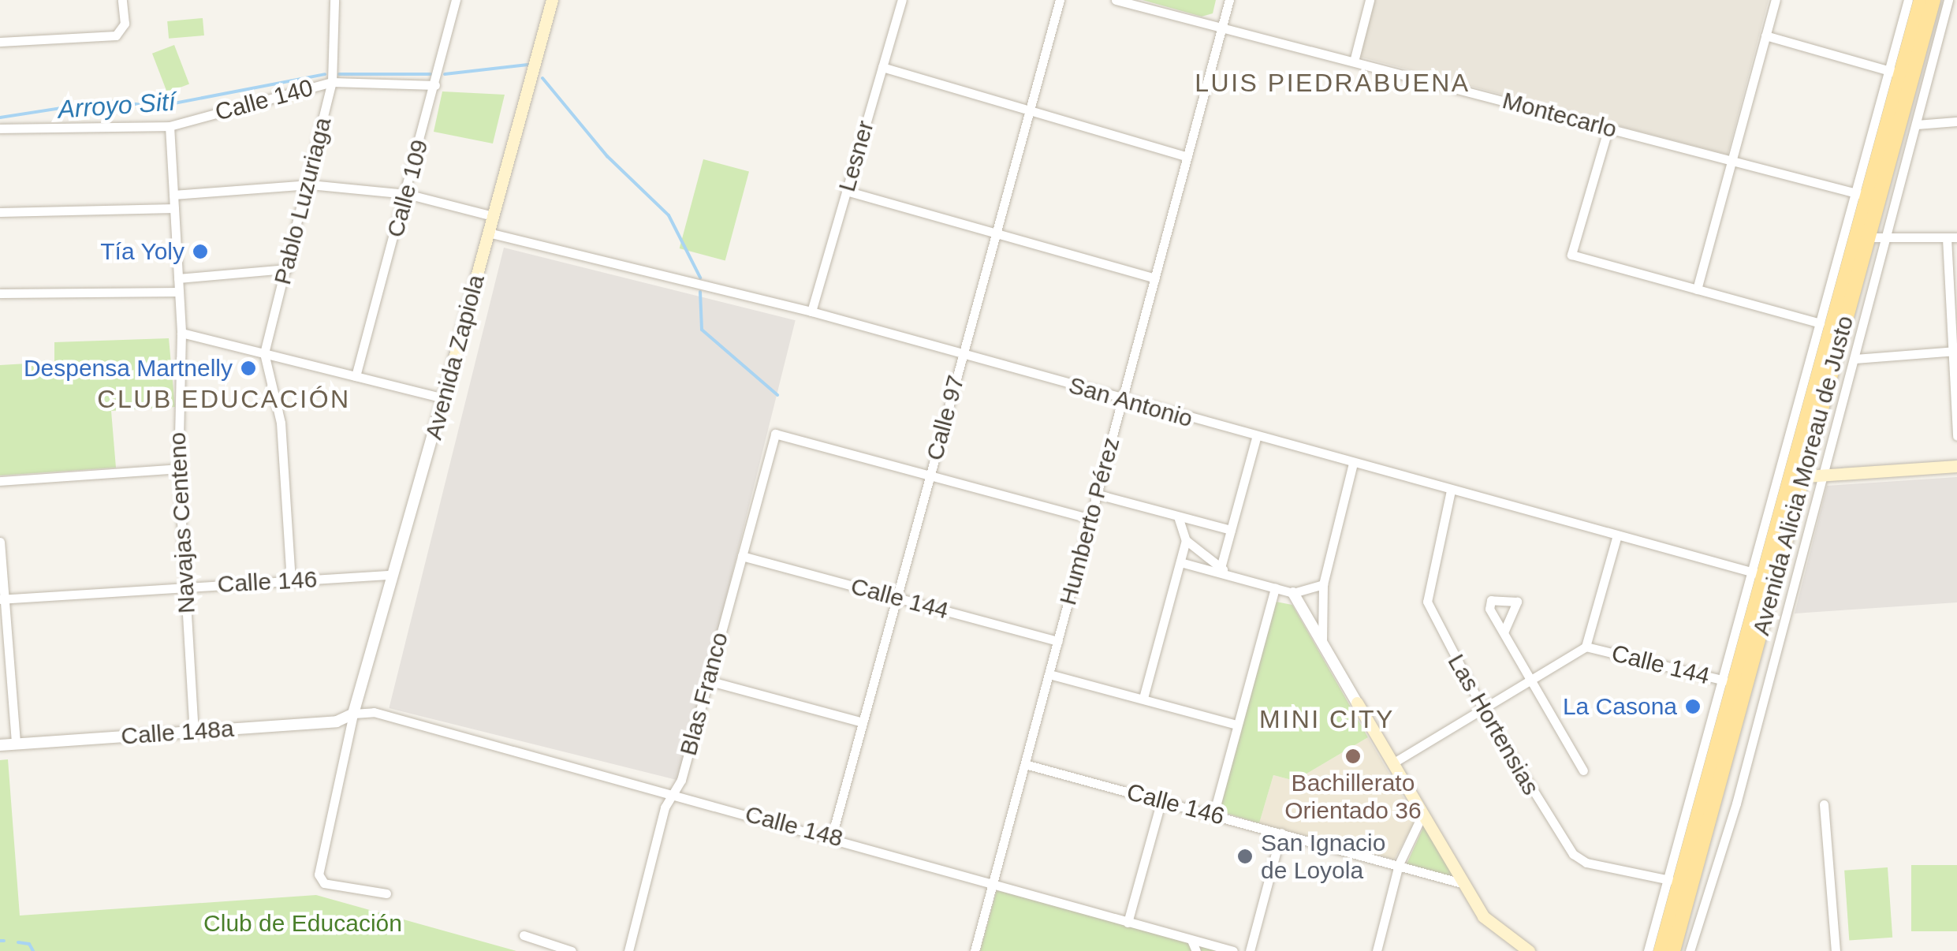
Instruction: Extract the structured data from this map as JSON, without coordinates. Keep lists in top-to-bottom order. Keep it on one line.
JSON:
{"streets":{"main road":["Avenida Zapiola","Avenida Alicia Moreau de Justo"],"street":["Calle 140","Montecarlo","Lesner","Calle 109","Pablo Luzuriaga","San Antonio","Calle 97","Humberto Pérez","Navajas Centeno","Calle 146","Calle 144","Blas Franco","Las Hortensias","Calle 148a","Calle 148"]},"crossings":[["Calle 140","Calle 109"],["Calle 140","Pablo Luzuriaga"],["Calle 140","Navajas Centeno"],["Montecarlo","Avenida Alicia Moreau de Justo"],["Montecarlo","Humberto Pérez"],["Lesner","San Antonio"],["Avenida Zapiola","San Antonio"],["Avenida Zapiola","Calle 146"],["Avenida Zapiola","Calle 148a"],["Avenida Zapiola","Calle 148"],["San Antonio","Calle 97"],["San Antonio","Avenida Alicia Moreau de Justo"],["San Antonio","Humberto Pérez"],["San Antonio","Las Hortensias"],["Calle 97","Calle 144"],["Calle 97","Blas Franco"],["Calle 97","Calle 148"],["Humberto Pérez","Calle 146"],["Humberto Pérez","Calle 144"],["Humberto Pérez","Calle 148"],["Navajas Centeno","Calle 146"],["Navajas Centeno","Calle 148a"],["Calle 144","Blas Franco"],["Calle 144","Las Hortensias"],["Blas Franco","Calle 148"],["Calle 148a","Calle 148"]],"districts":["LUIS PIEDRABUENA","CLUB EDUCACIÓN","MINI CITY"],"water":["Arroyo Sití"],"parks":["Club de Educación"],"places":["Tía Yoly","Despensa Martnelly","La Casona","Bachillerato Orientado 36","San Ignacio de Loyola"]}
